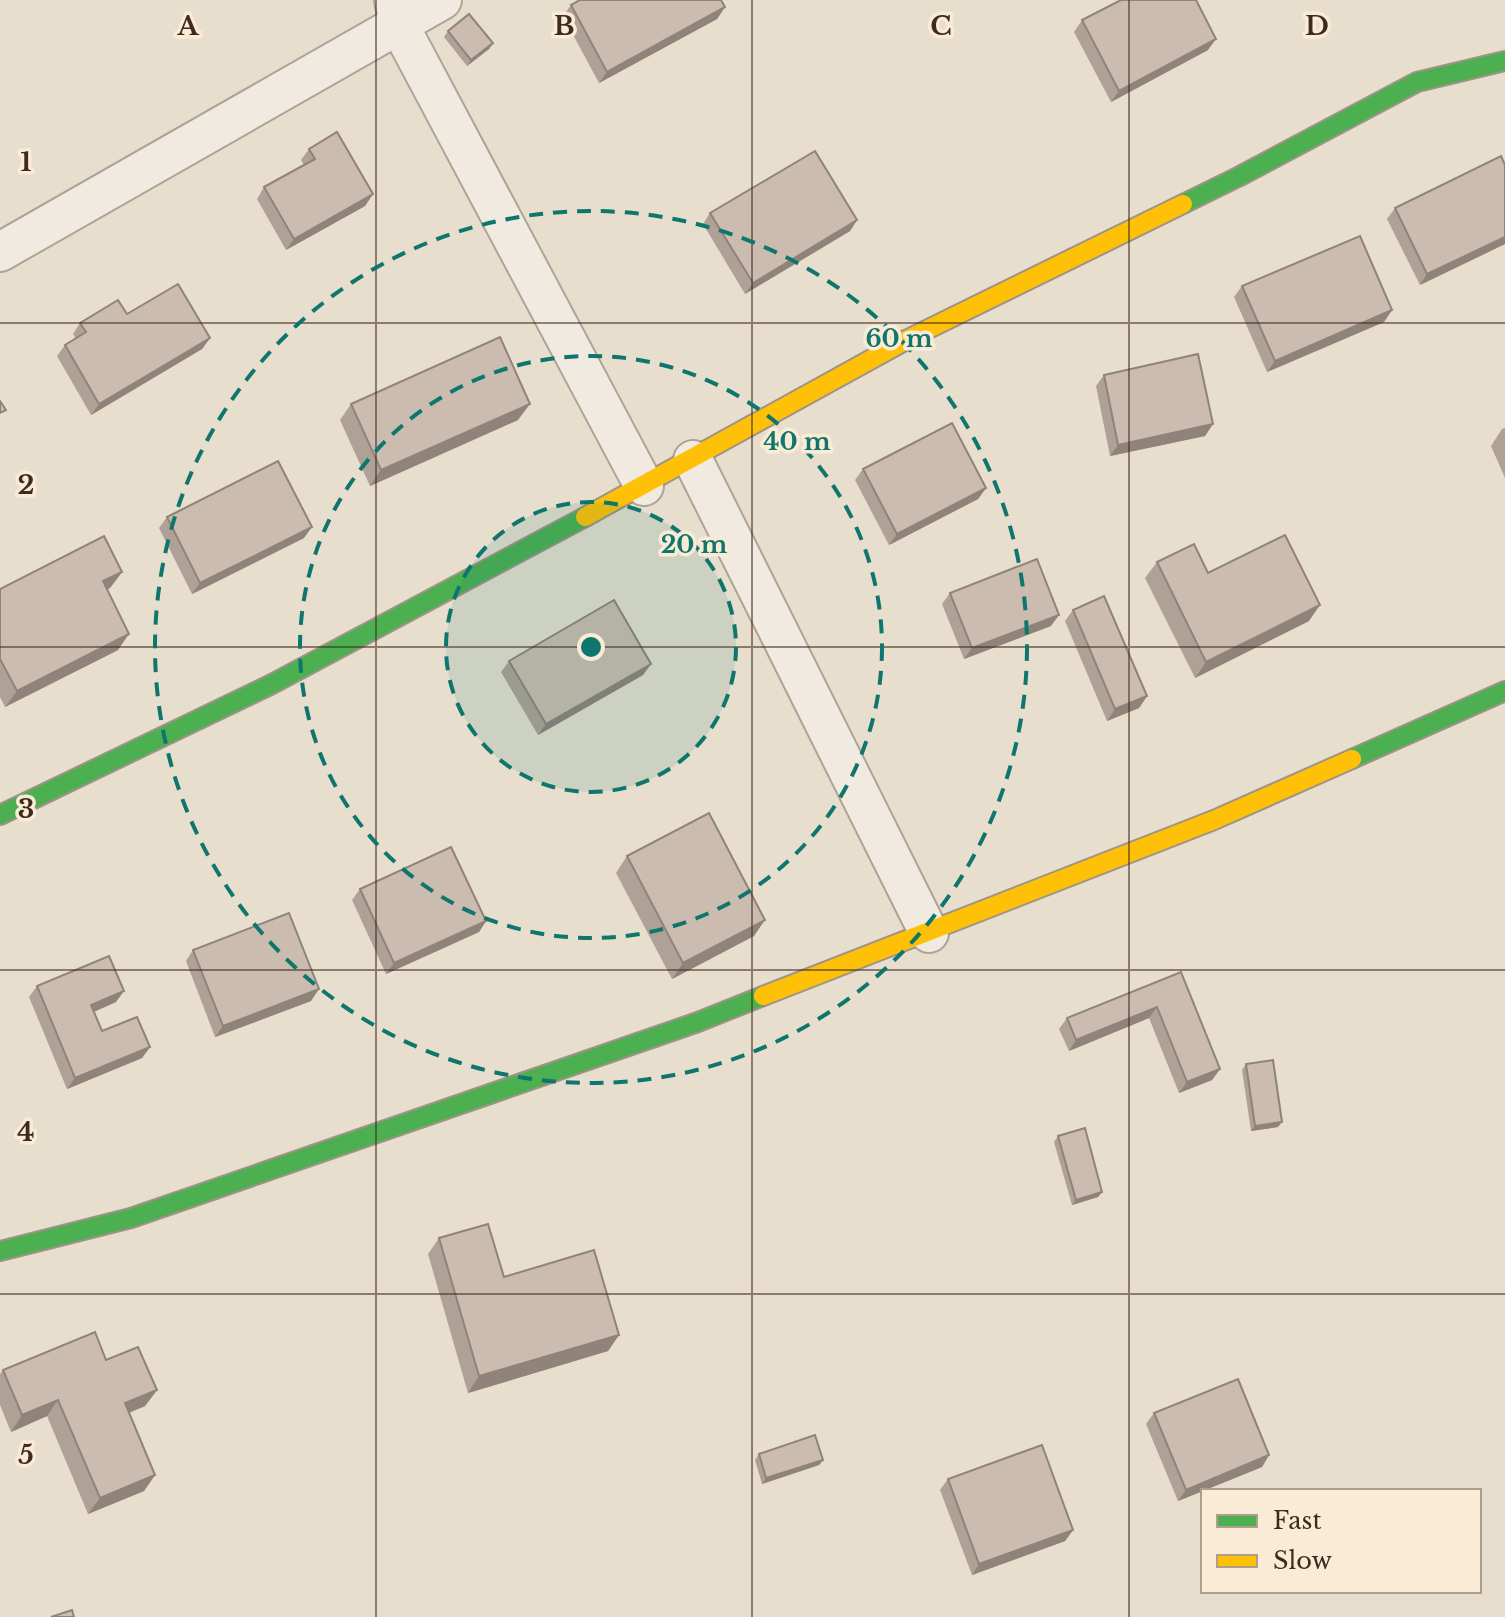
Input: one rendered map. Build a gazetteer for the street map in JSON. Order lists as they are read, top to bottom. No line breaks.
{"legend":["Fast","Slow"],"grid":{"columns":["A","B","C","D"],"rows":["1","2","3","4","5"]},"rings":["60 m","40 m","20 m"]}
